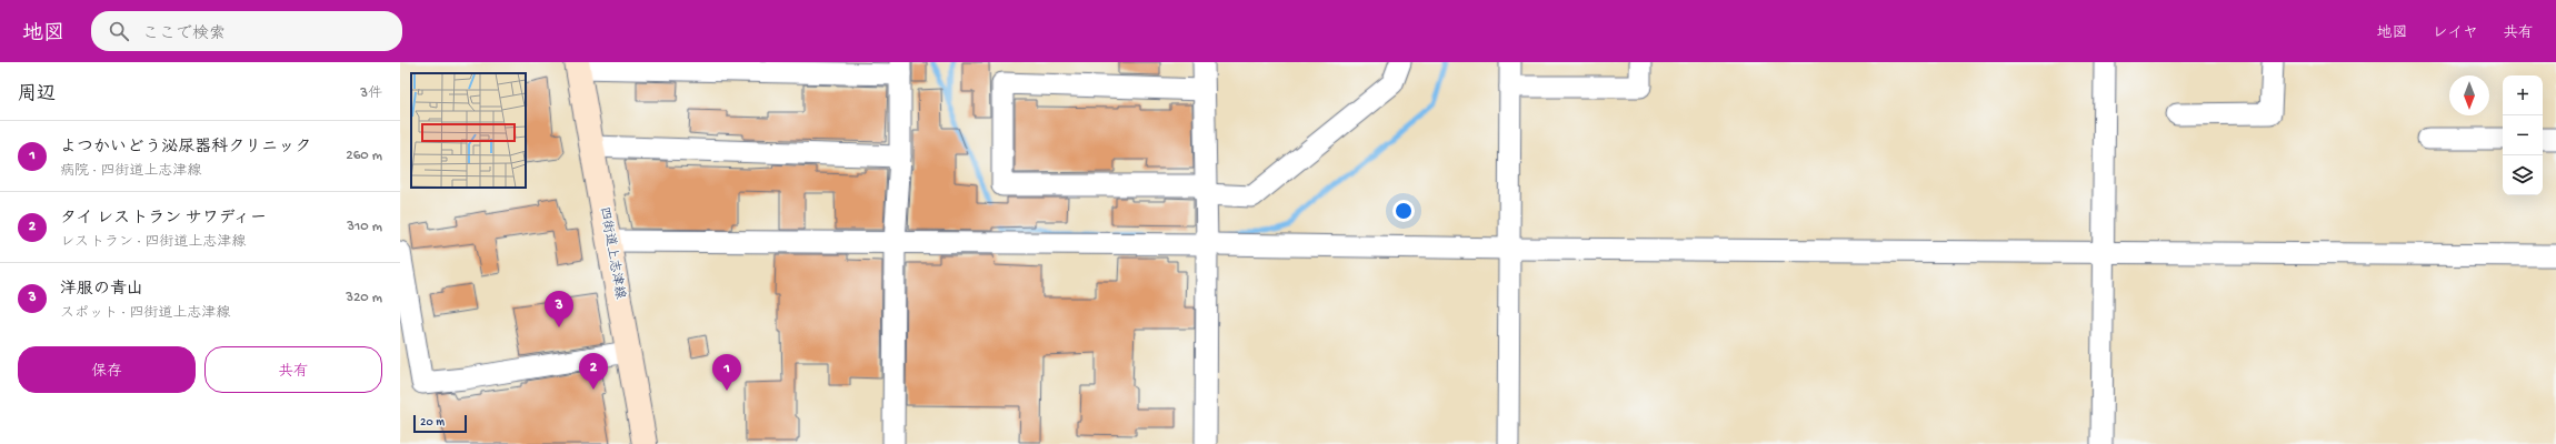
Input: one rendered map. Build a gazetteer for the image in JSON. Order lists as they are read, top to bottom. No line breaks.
{"streets":{"main road":["四街道上志津線"]},"scale_bar":"20 m","north":"bottom","page":{"header":"地図","search":"ここで検索","nav":["地図","レイヤ","共有"],"heading":["周辺","3件"],"map_buttons":["+","−"],"list":[{"mark":"1","name":"よつかいどう泌尿器科クリニック","note":"病院 · 四街道上志津線","value":"260 m"},{"mark":"2","name":"タイ レストラン サワディー","note":"レストラン · 四街道上志津線","value":"310 m"},{"mark":"3","name":"洋服の青山","note":"スポット · 四街道上志津線","value":"320 m"}],"pins":["3","2","1"],"buttons":["保存","共有"],"scale":"20 m"}}
